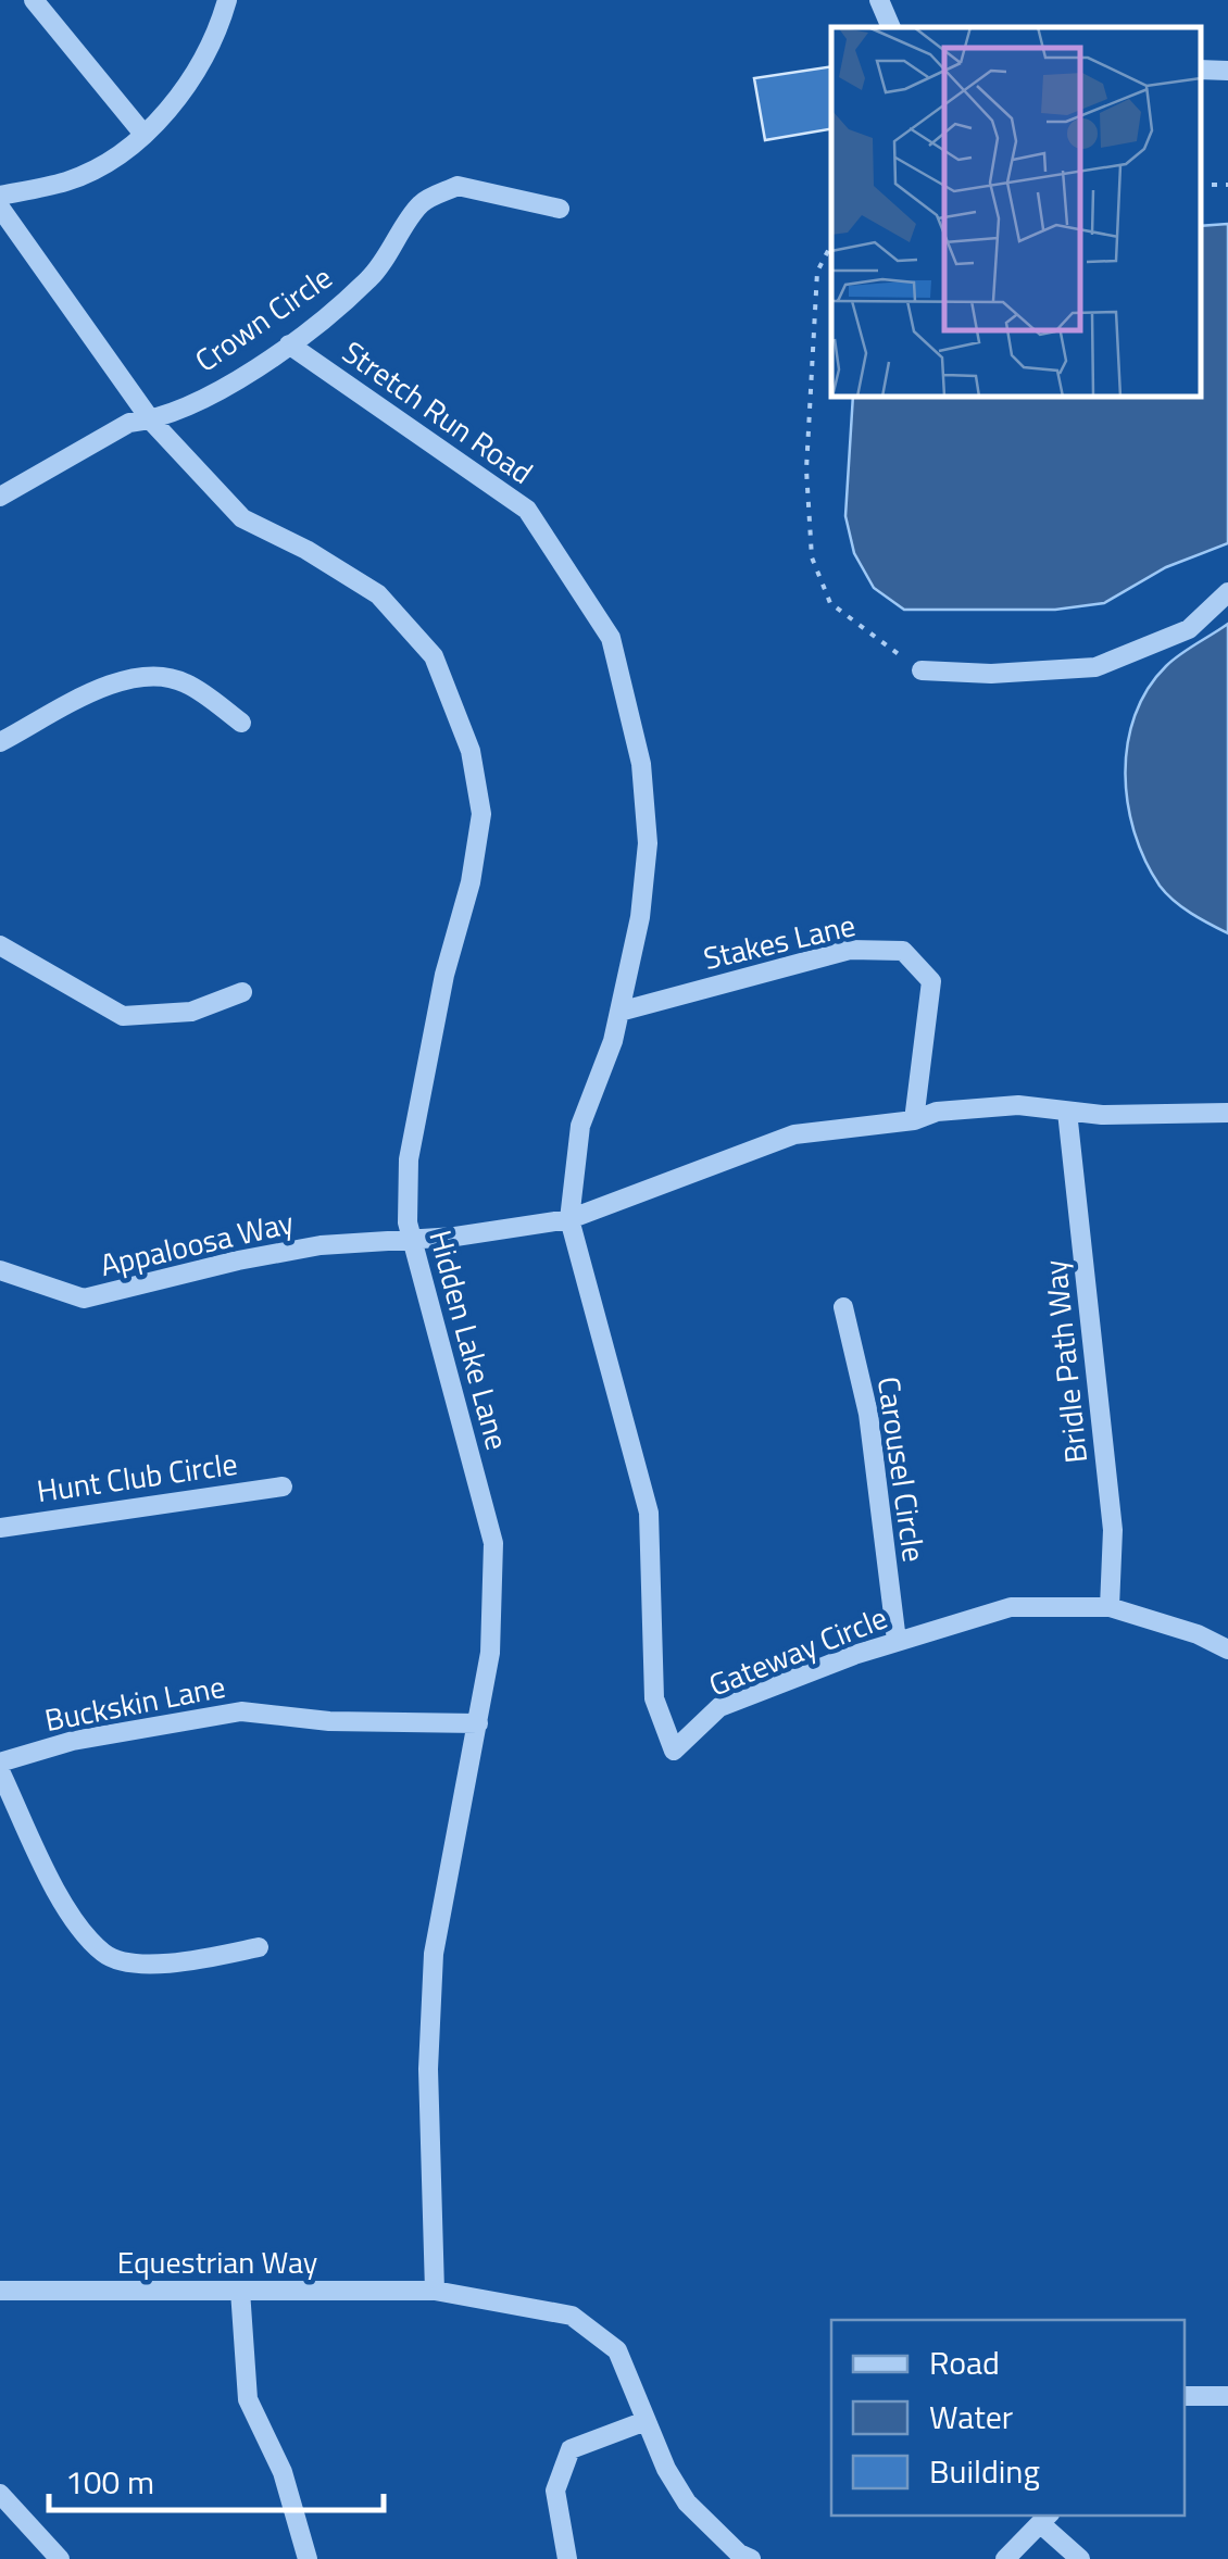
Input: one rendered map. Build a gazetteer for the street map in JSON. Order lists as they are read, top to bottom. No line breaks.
{"streets":{"street":["Crown Circle","Stretch Run Road","Stakes Lane","Appaloosa Way","Hidden Lake Lane","Bridle Path Way","Carousel Circle","Hunt Club Circle","Gateway Circle","Buckskin Lane","Equestrian Way"]},"crossings":[["Crown Circle","Stretch Run Road"],["Crown Circle","Hidden Lake Lane"],["Stretch Run Road","Stakes Lane"],["Stretch Run Road","Appaloosa Way"],["Stretch Run Road","Gateway Circle"],["Stakes Lane","Appaloosa Way"],["Appaloosa Way","Hidden Lake Lane"],["Appaloosa Way","Bridle Path Way"],["Appaloosa Way","Gateway Circle"],["Hidden Lake Lane","Buckskin Lane"],["Hidden Lake Lane","Equestrian Way"],["Bridle Path Way","Gateway Circle"],["Carousel Circle","Gateway Circle"]],"legend":["Road","Water","Building"],"scale_bar":"100 m"}
